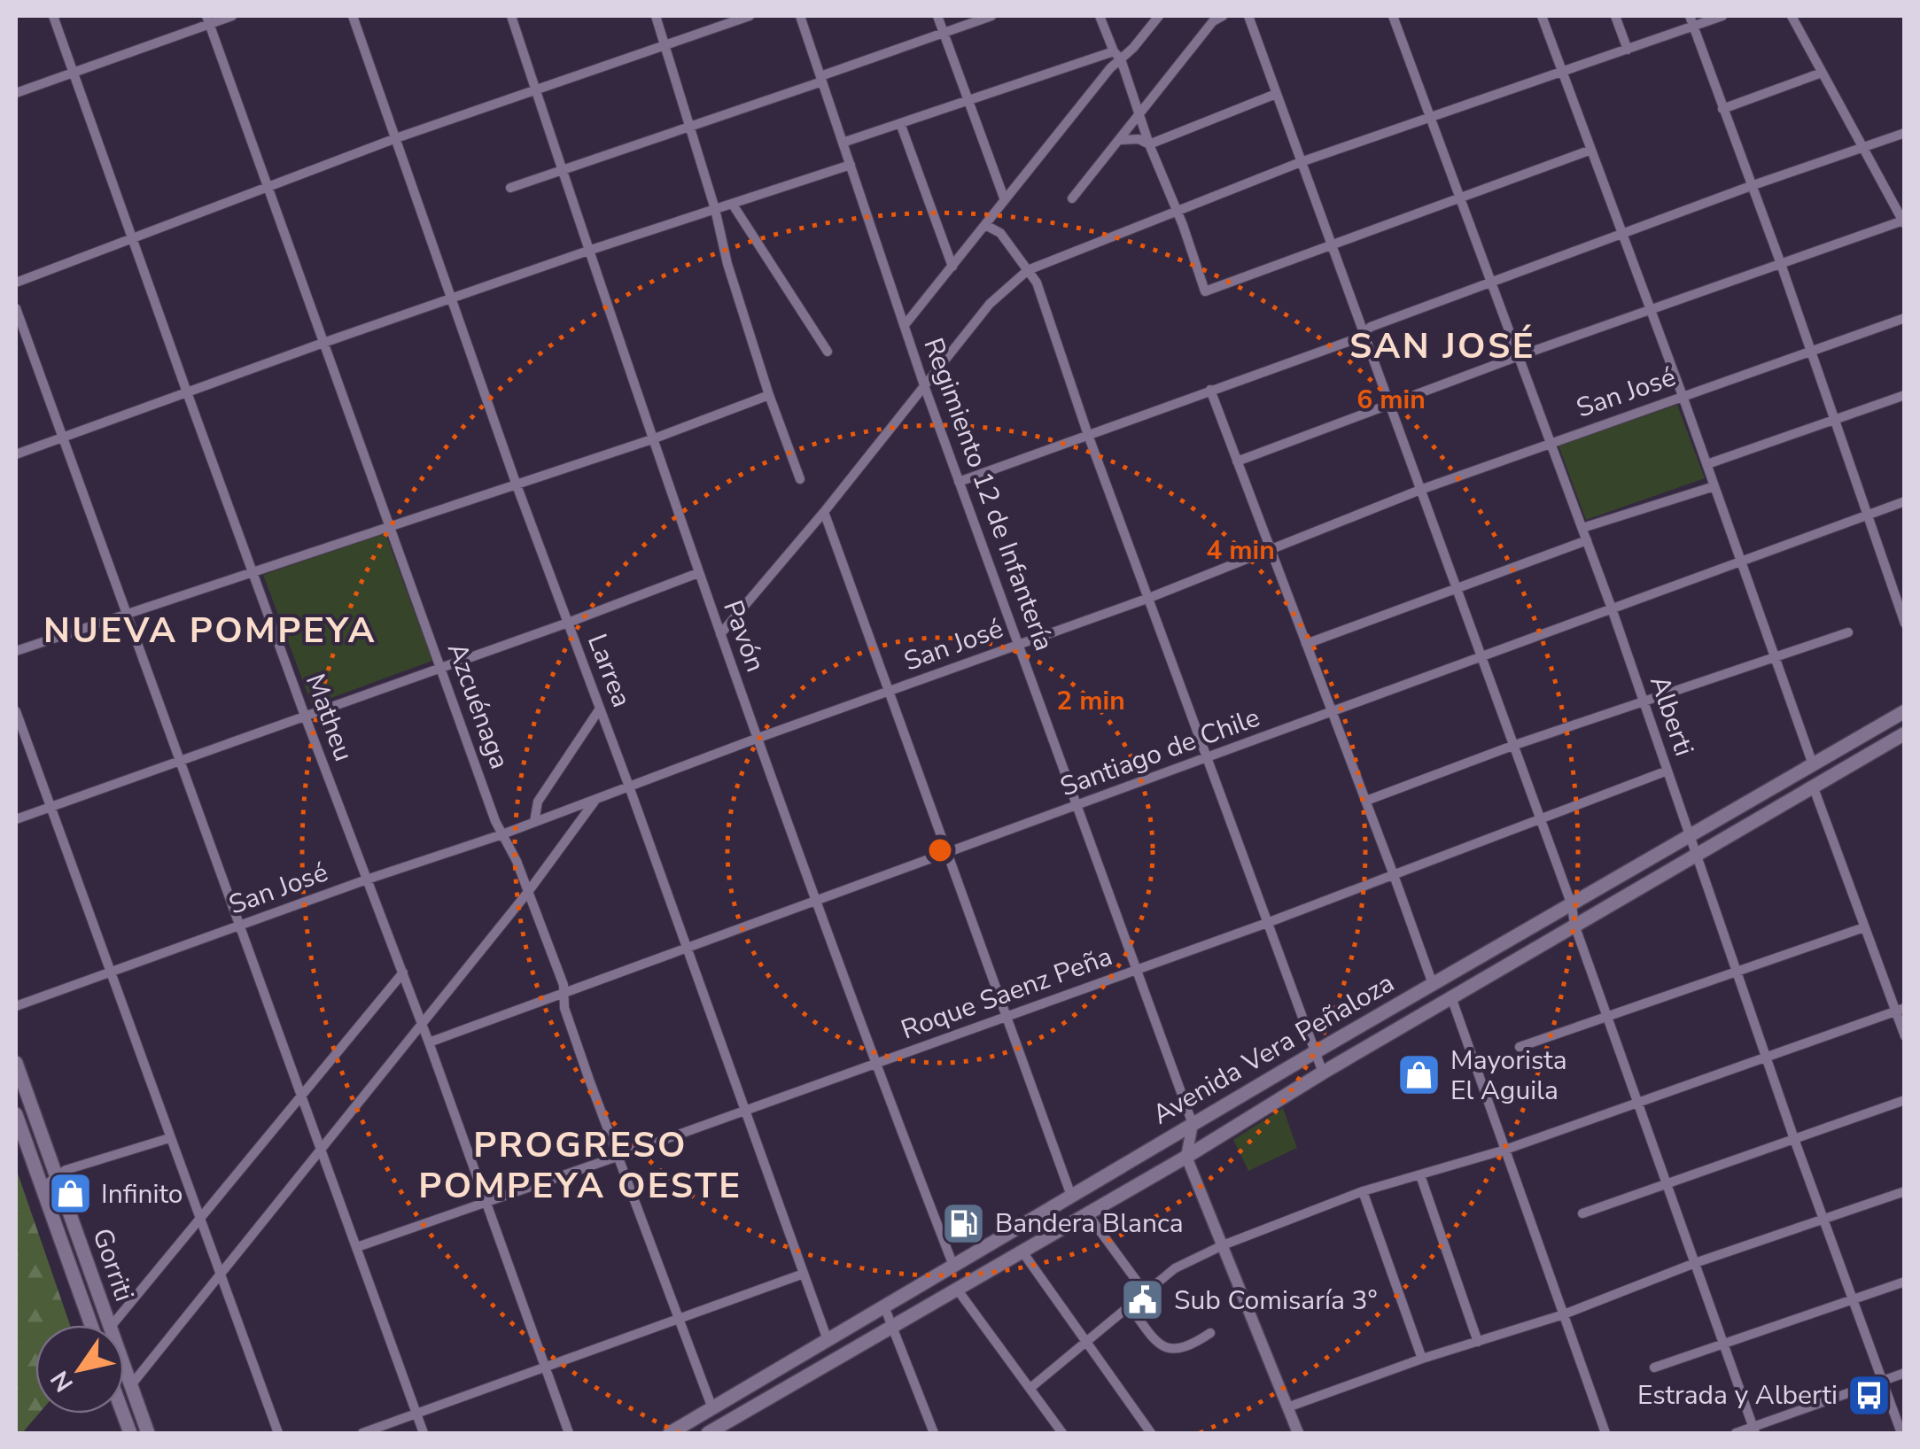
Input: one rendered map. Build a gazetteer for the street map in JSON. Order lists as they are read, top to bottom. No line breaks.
{"streets":{"main road":["Avenida Vera Peñaloza","Gorriti"],"street":["San José","Regimiento 12 de Infantería","Pavón","Larrea","Azcuénaga","Alberti","Matheu","Santiago de Chile","Roque Saenz Peña"]},"crossings":[["San José","Regimiento 12 de Infantería"],["San José","Pavón"],["San José","Larrea"],["San José","Azcuénaga"],["San José","Alberti"],["San José","Matheu"],["Regimiento 12 de Infantería","Santiago de Chile"],["Regimiento 12 de Infantería","Roque Saenz Peña"],["Regimiento 12 de Infantería","Avenida Vera Peñaloza"],["Pavón","Santiago de Chile"],["Pavón","Roque Saenz Peña"],["Pavón","Avenida Vera Peñaloza"],["Larrea","Santiago de Chile"],["Larrea","Roque Saenz Peña"],["Larrea","Avenida Vera Peñaloza"],["Azcuénaga","Santiago de Chile"],["Azcuénaga","Roque Saenz Peña"],["Azcuénaga","Avenida Vera Peñaloza"],["Alberti","Santiago de Chile"],["Alberti","Roque Saenz Peña"],["Alberti","Avenida Vera Peñaloza"],["Matheu","Santiago de Chile"],["Matheu","Roque Saenz Peña"]],"districts":["SAN JOSÉ","NUEVA POMPEYA","PROGRESO POMPEYA OESTE"],"places":{"shop":["Mayorista El Aguila","Infinito"],"fuel station":["Bandera Blanca"],"public building":["Sub Comisaría 3°"],"bus stop":["Estrada y Alberti"]},"north":"bottom left","rings":["6 min","4 min","2 min"]}
